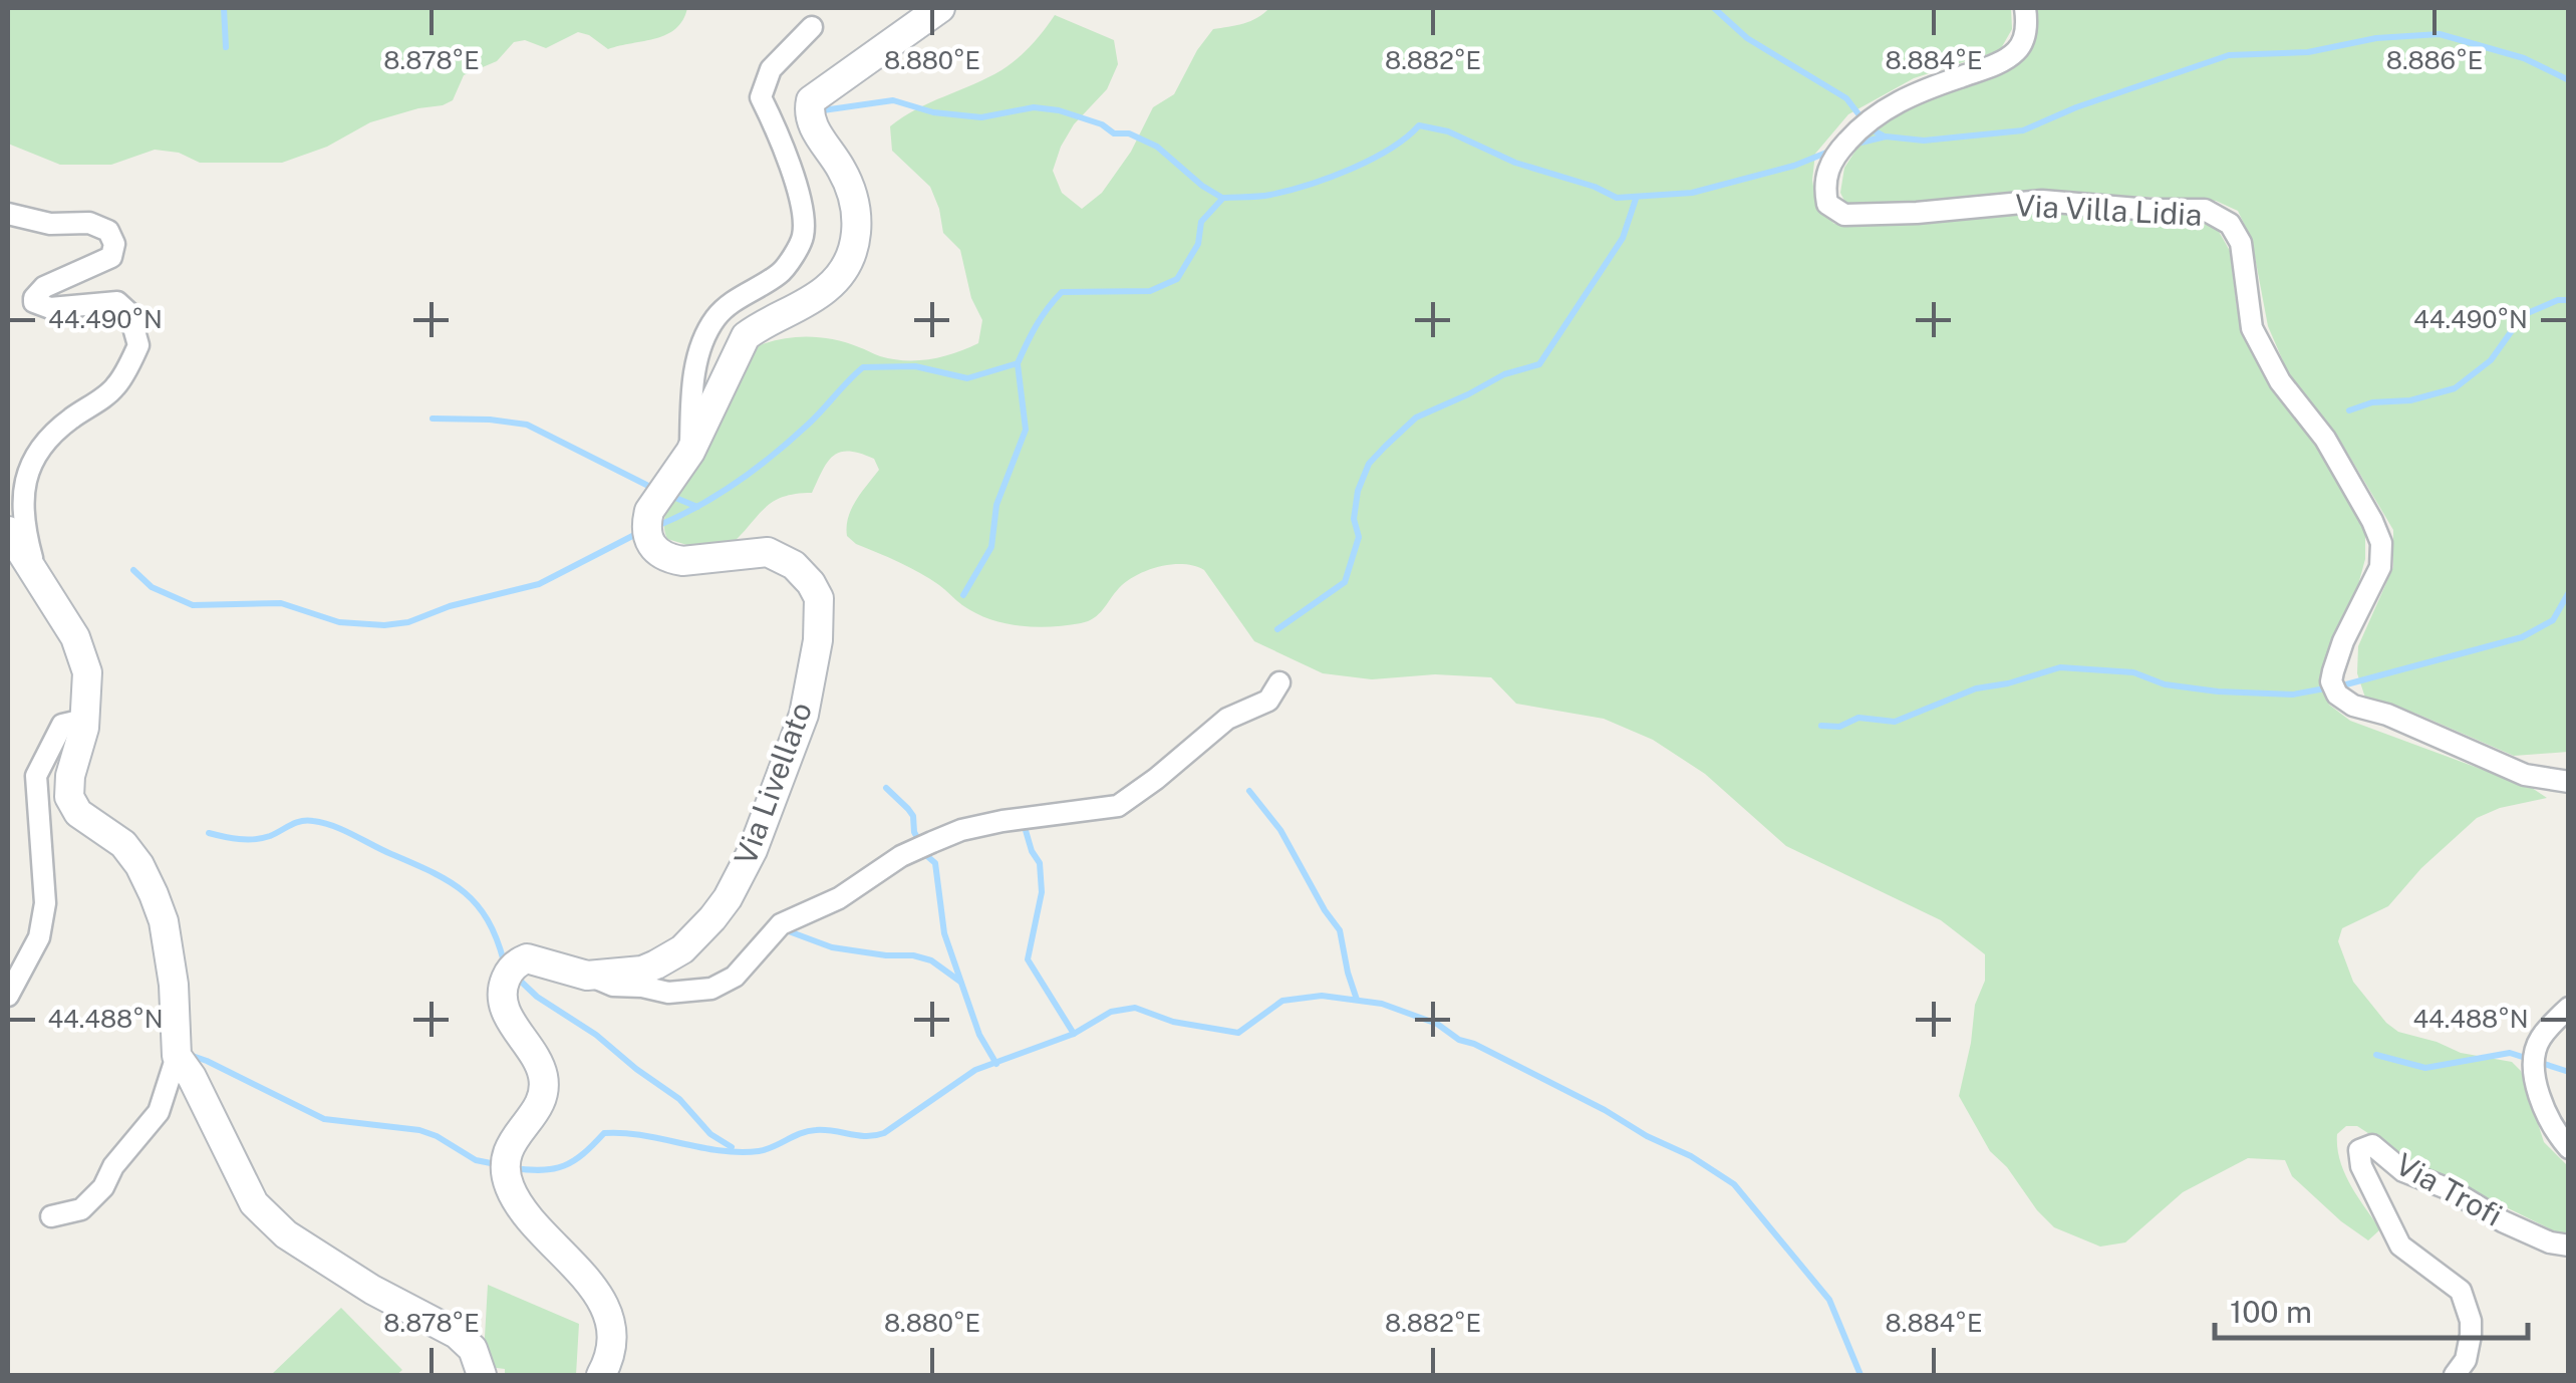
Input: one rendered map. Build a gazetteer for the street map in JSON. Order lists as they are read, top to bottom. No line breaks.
{"streets":{"main road":["Via Livellato"],"street":["Via Villa Lidia","Via Trofi"]},"scale_bar":"100 m","coordinates":["8.878°E","8.880°E","8.882°E","8.884°E","8.886°E","44.490°N","44.488°N"]}
